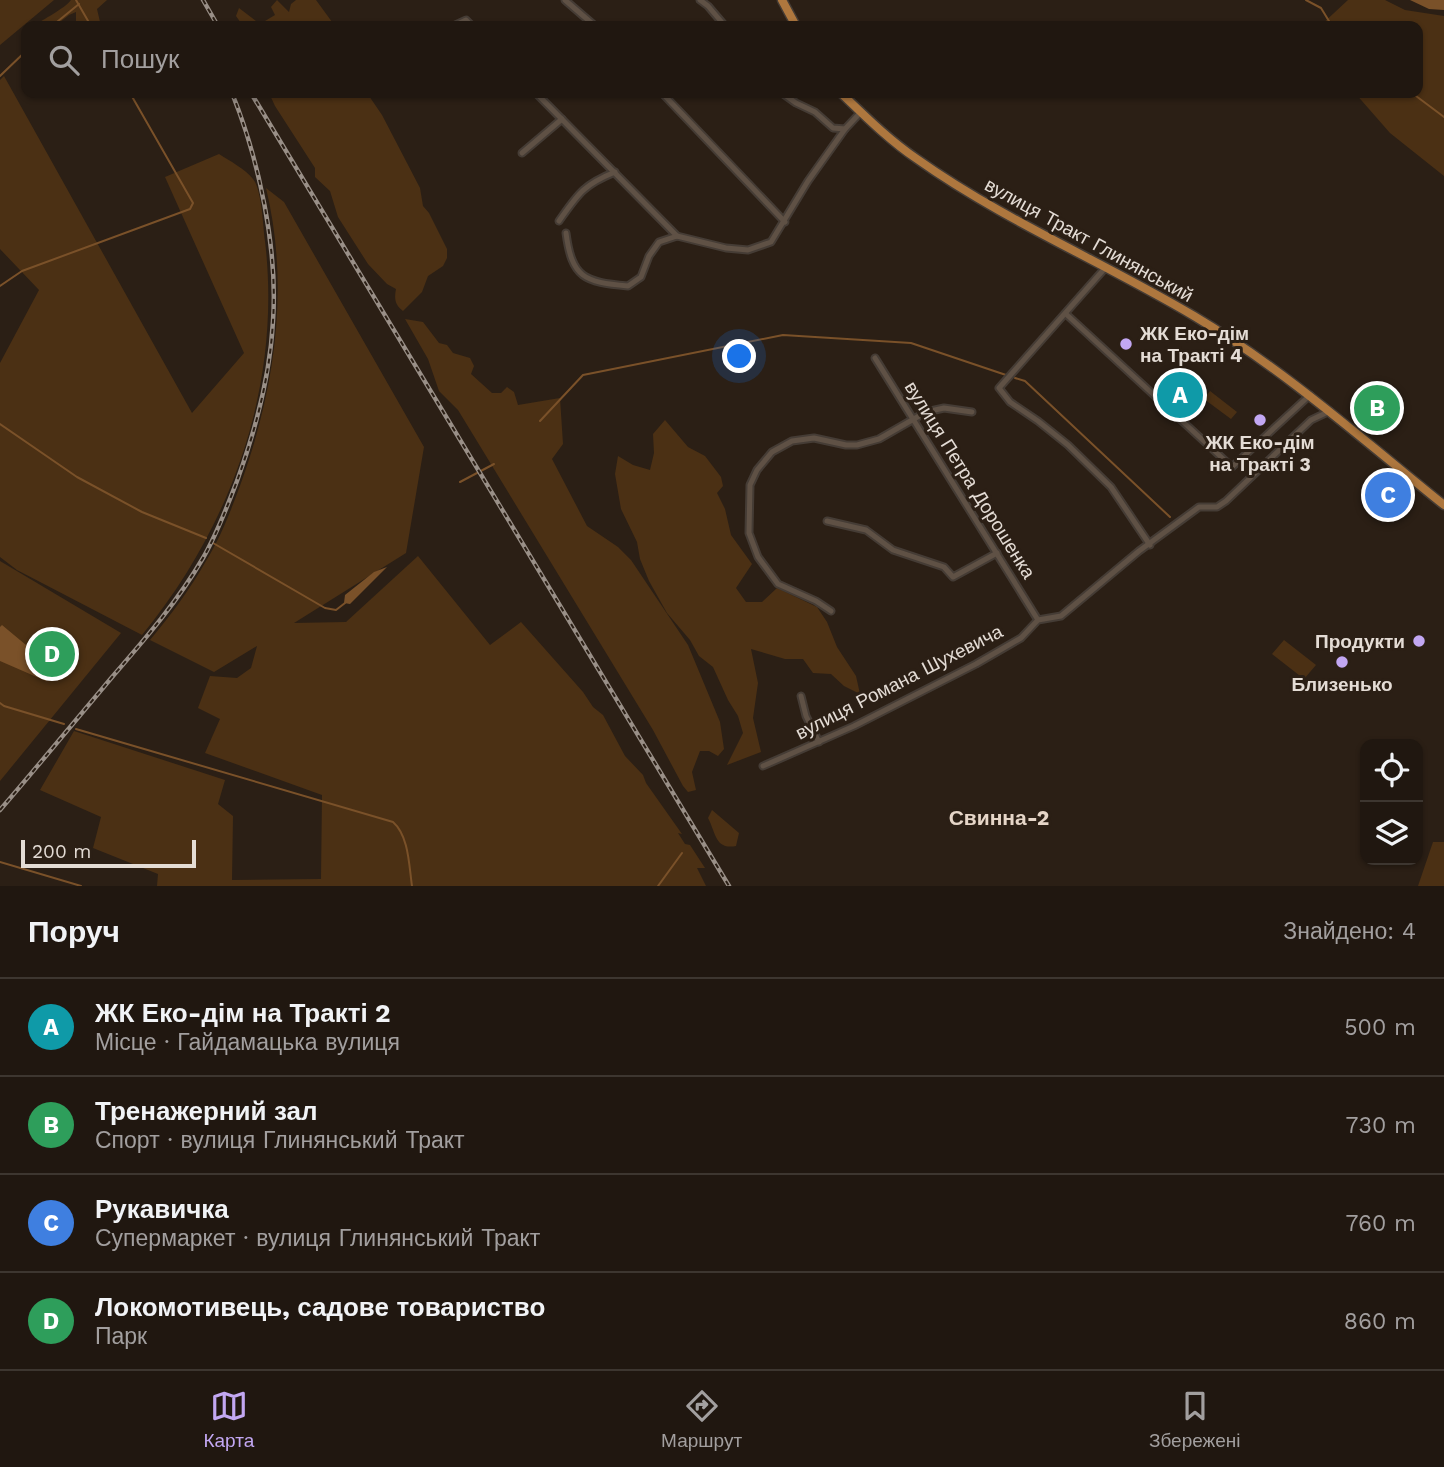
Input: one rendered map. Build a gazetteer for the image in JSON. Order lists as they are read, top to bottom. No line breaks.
{"streets":{"main road":["вулиця Тракт Глинянський"],"street":["вулиця Петра Дорошенка","вулиця Романа Шухевича"]},"crossings":[["вулиця Тракт Глинянський","вулиця Романа Шухевича"],["вулиця Петра Дорошенка","вулиця Романа Шухевича"]],"districts":["Свинна-2"],"places":["ЖК Еко-дім на Тракті 4","ЖК Еко-дім на Тракті 3","Продукти","Близенько"],"scale_bar":"200 m","page":{"search":"Пошук","pins":["A","B","C","D"],"scale":"200 m","heading":["Поруч","Знайдено: 4"],"list":[{"mark":"A","name":"ЖК Еко-дім на Тракті 2","note":"Місце · Гайдамацька вулиця","value":"500 m"},{"mark":"B","name":"Тренажерний зал","note":"Спорт · вулиця Глинянський Тракт","value":"730 m"},{"mark":"C","name":"Рукавичка","note":"Супермаркет · вулиця Глинянський Тракт","value":"760 m"},{"mark":"D","name":"Локомотивець, садове товариство","note":"Парк","value":"860 m"}],"nav":["Карта","Маршрут","Збережені"]}}
